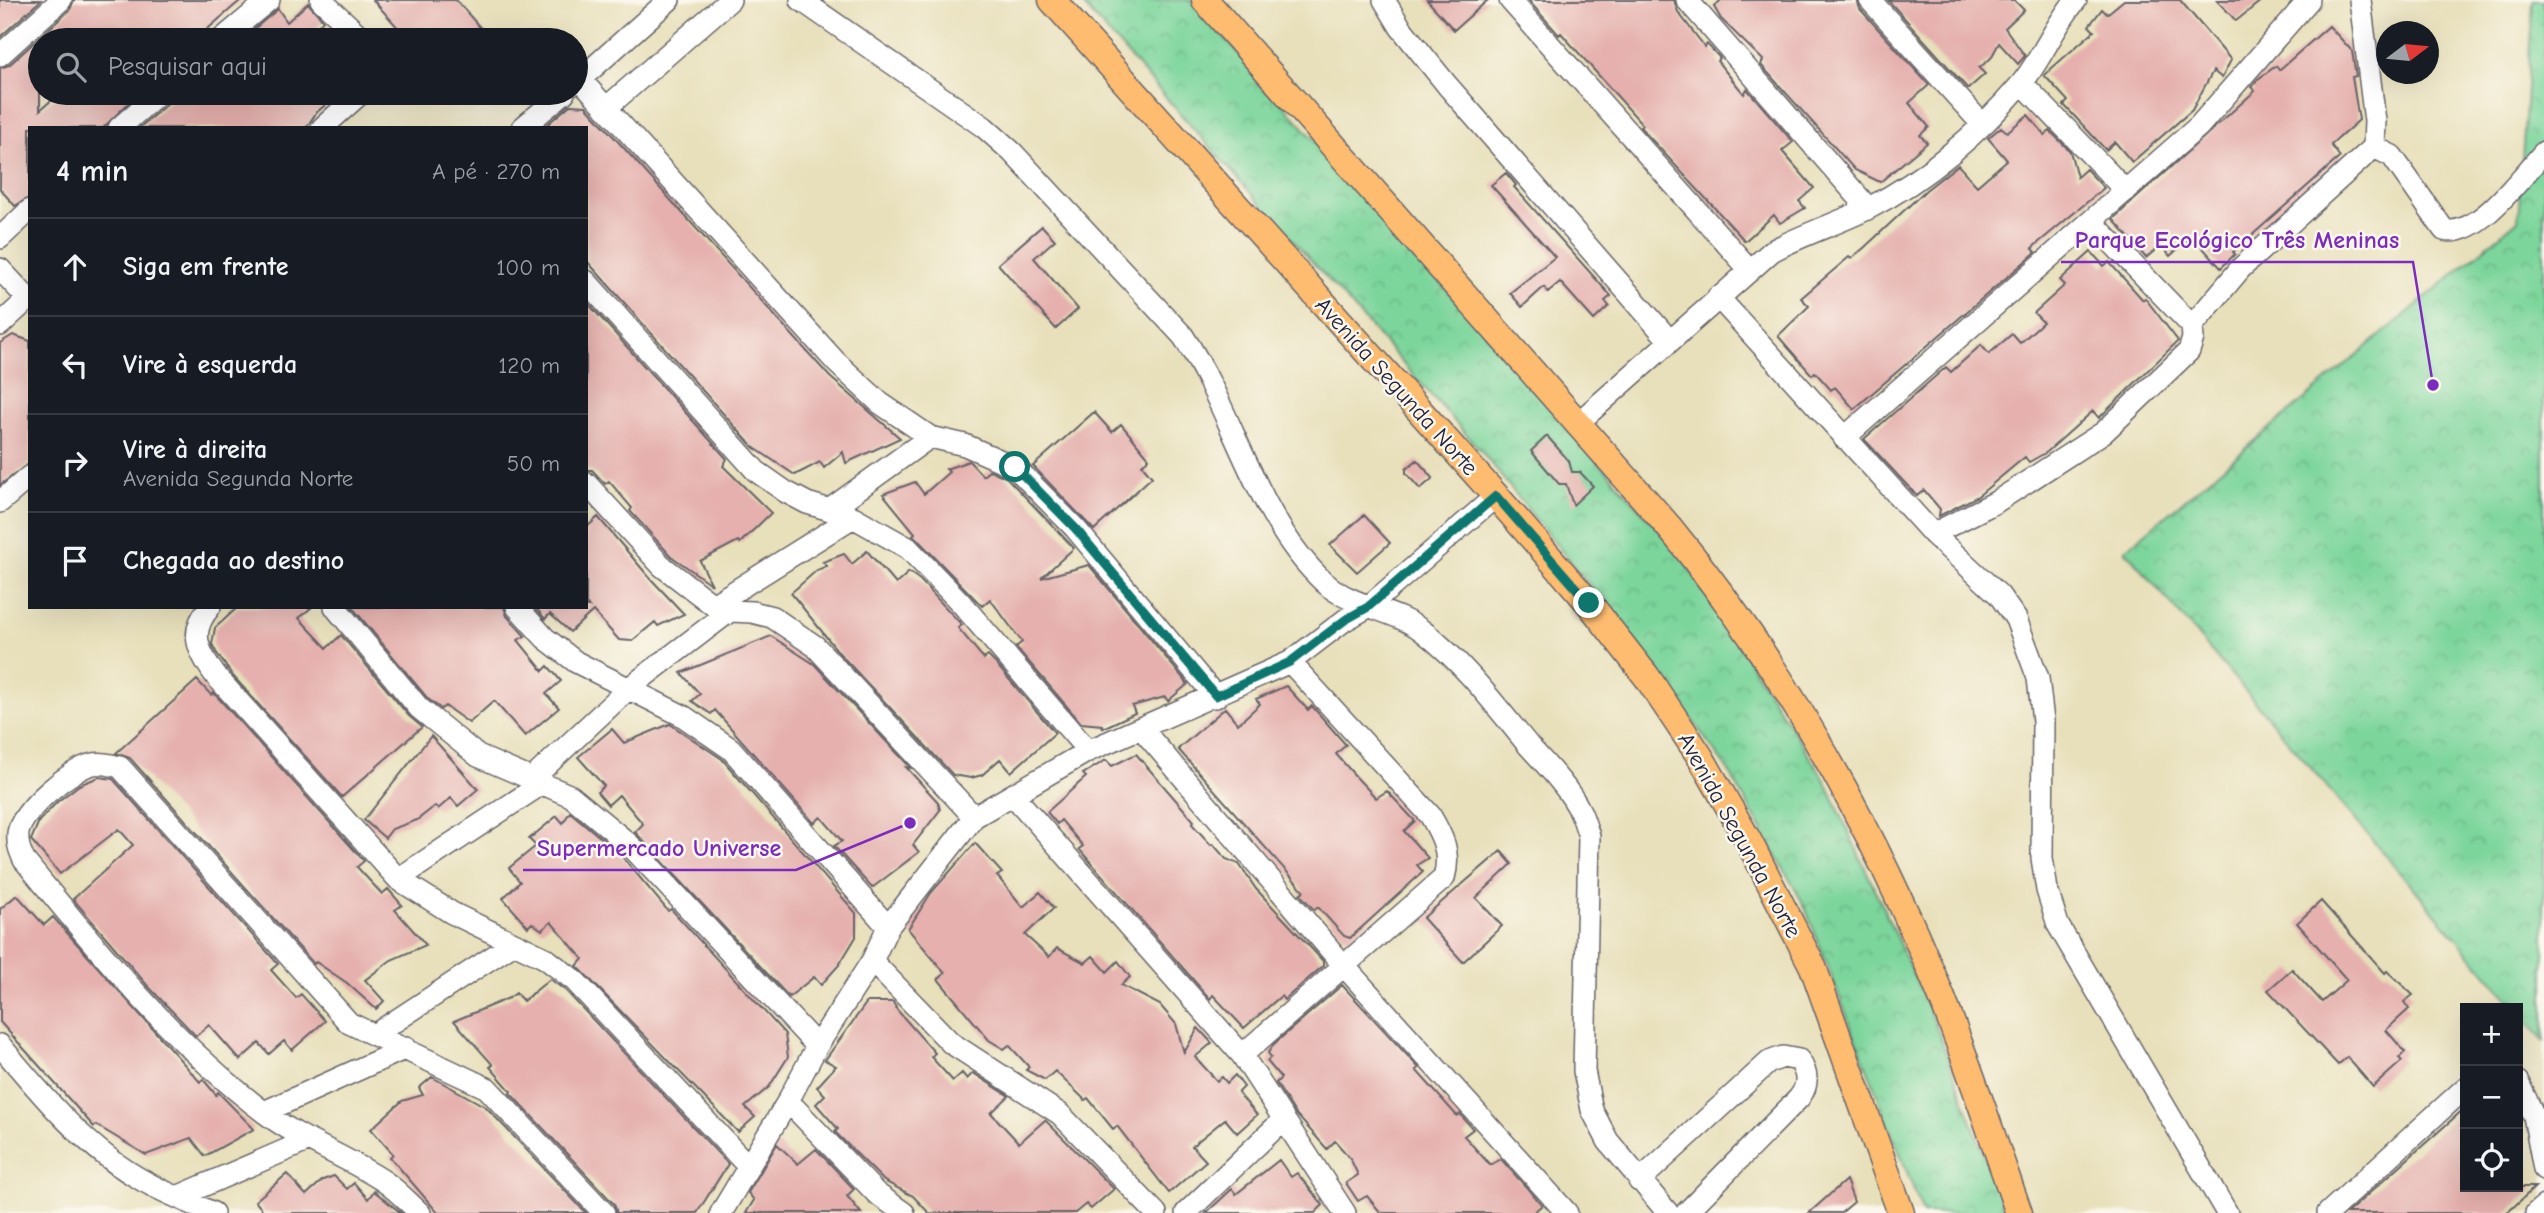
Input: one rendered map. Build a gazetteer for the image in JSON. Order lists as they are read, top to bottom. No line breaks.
{"streets":{"main road":["Avenida Segunda Norte"]},"places":["Parque Ecológico Três Meninas","Supermercado Universe"],"north":"right","page":{"search":"Pesquisar aqui","heading":["4 min","A pé · 270 m"],"list":[["Siga em frente","100 m"],["Vire à esquerda","120 m"],["Vire à direita","Avenida Segunda Norte","50 m"],"Chegada ao destino"],"map_buttons":["+","−"]}}
